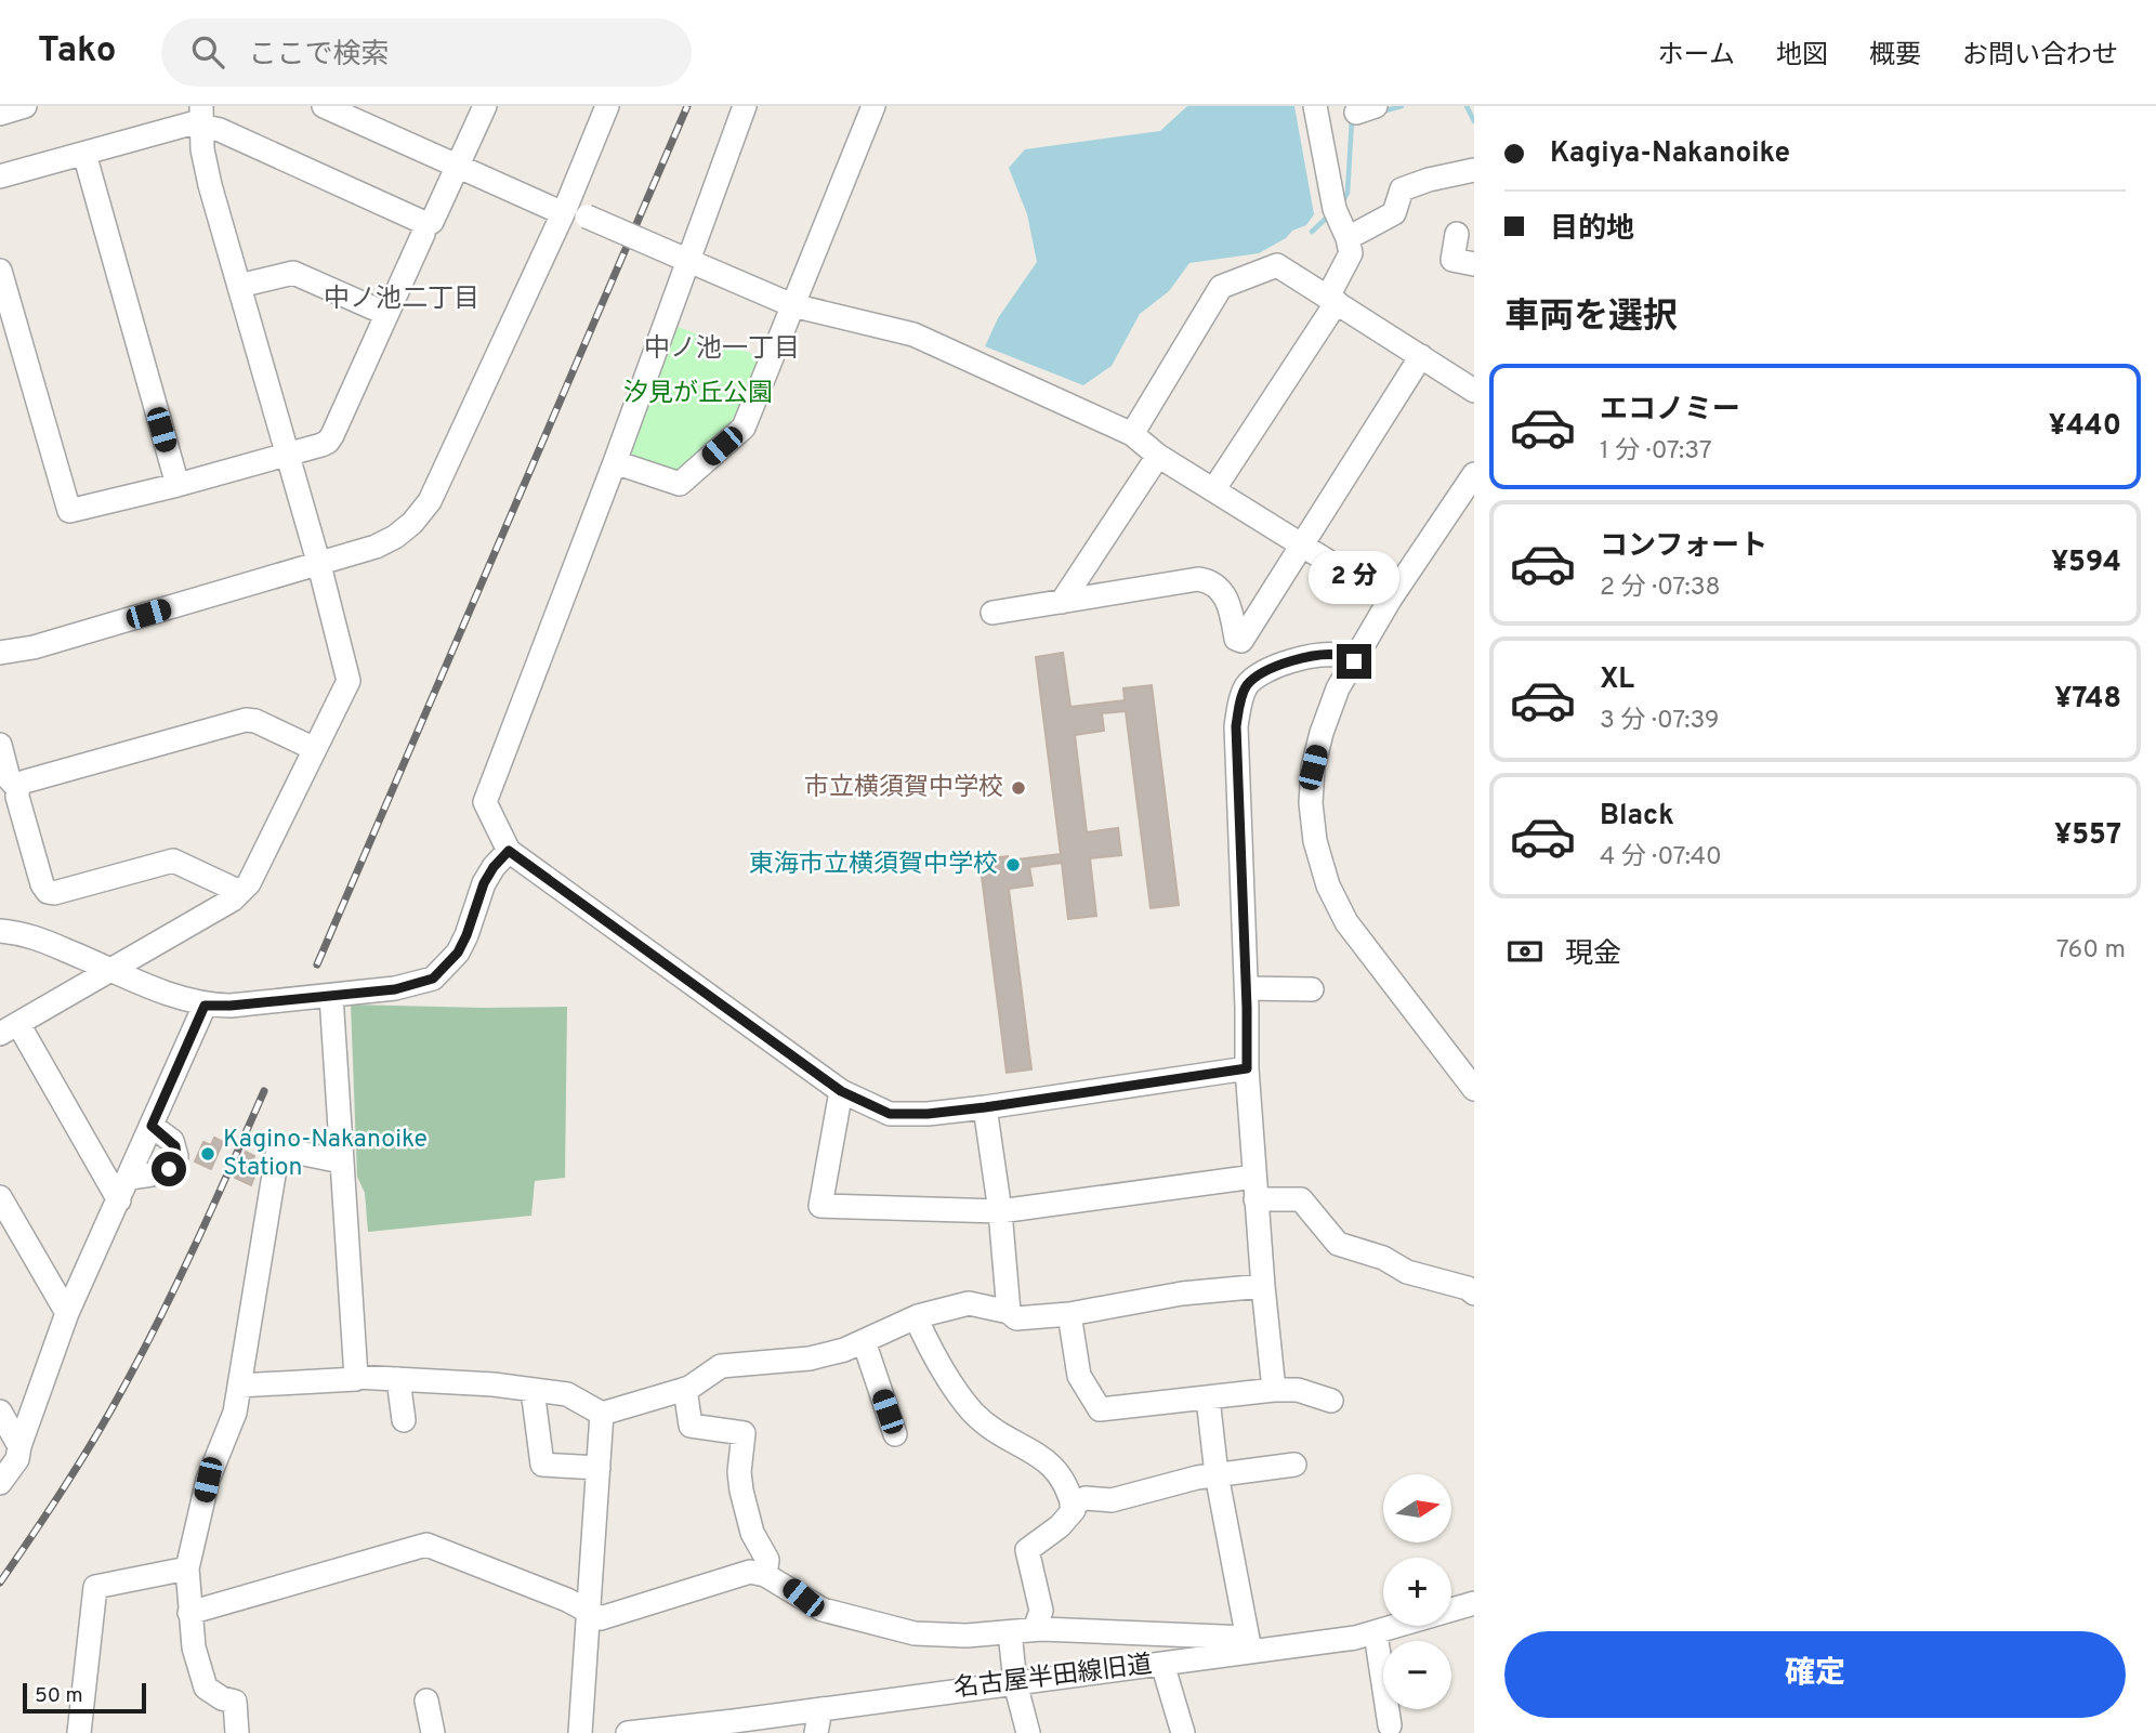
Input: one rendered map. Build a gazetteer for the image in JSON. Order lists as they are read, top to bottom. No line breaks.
{"streets":{"street":["名古屋半田線旧道"]},"districts":["中ノ池二丁目","中ノ池一丁目"],"parks":["汐見が丘公園"],"places":["市立横須賀中学校","東海市立横須賀中学校","Kagino-Nakanoike Station"],"scale_bar":"50 m","north":"right","page":{"header":"Tako","search":"ここで検索","nav":["ホーム","地図","概要","お問い合わせ"],"banner":["Kagiya-Nakanoike","目的地"],"heading":"車両を選択","list":[{"name":"エコノミー","note":"1 分 · 07:37","value":"¥440"},{"name":"コンフォート","note":"2 分 · 07:38","value":"¥594"},{"name":"XL","note":"3 分 · 07:39","value":"¥748"},{"name":"Black","note":"4 分 · 07:40","value":"¥557"}],"bubble":"2 分","pay":["現金","760 m"],"map_buttons":["+","−"],"buttons":"確定","scale":"50 m"}}
